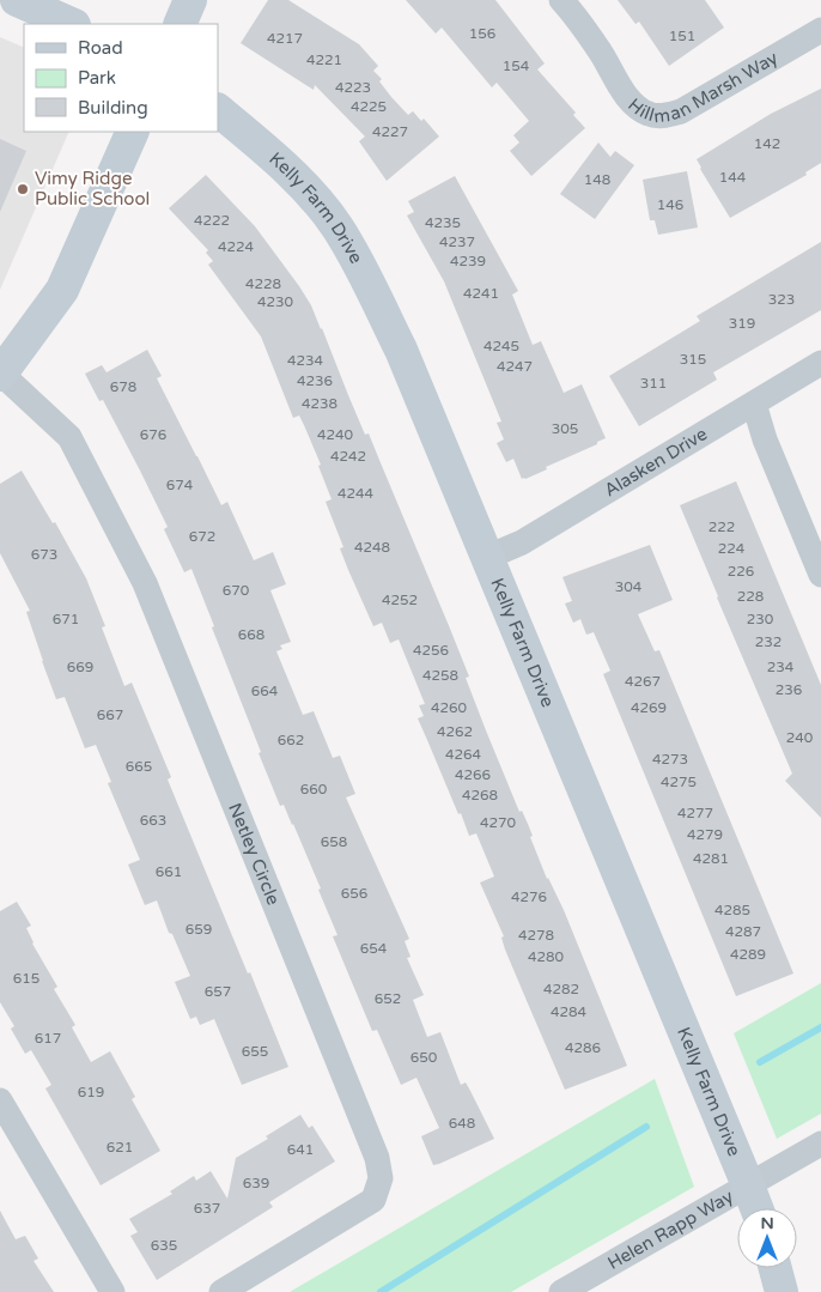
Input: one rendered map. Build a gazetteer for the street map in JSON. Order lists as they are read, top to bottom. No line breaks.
{"streets":{"street":["Hillman Marsh Way","Kelly Farm Drive","Alasken Drive","Netley Circle","Helen Rapp Way"]},"crossings":[["Kelly Farm Drive","Alasken Drive"],["Kelly Farm Drive","Helen Rapp Way"]],"places":["Vimy Ridge Public School"],"house_numbers":["156","151","4217","4221","154","4223","4225","4227","142","144","148","146","4222","4235","4237","4224","4239","4228","4241","323","4230","319","4245","315","4234","4247","4236","311","678","4238","305","676","4240","4242","674","4244","222","672","4248","224","673","226","304","670","228","4252","671","230","668","232","4256","669","234","4258","4267","236","664","4260","4269","667","4262","240","662","4264","4273","665","4266","4275","660","4268","4277","663","4270","4279","658","4281","661","656","4276","4285","659","4287","4278","654","4289","4280","615","4282","657","652","4284","617","4286","655","650","619","648","621","641","639","637","635"],"legend":["Road","Park","Building"],"north":"top"}
